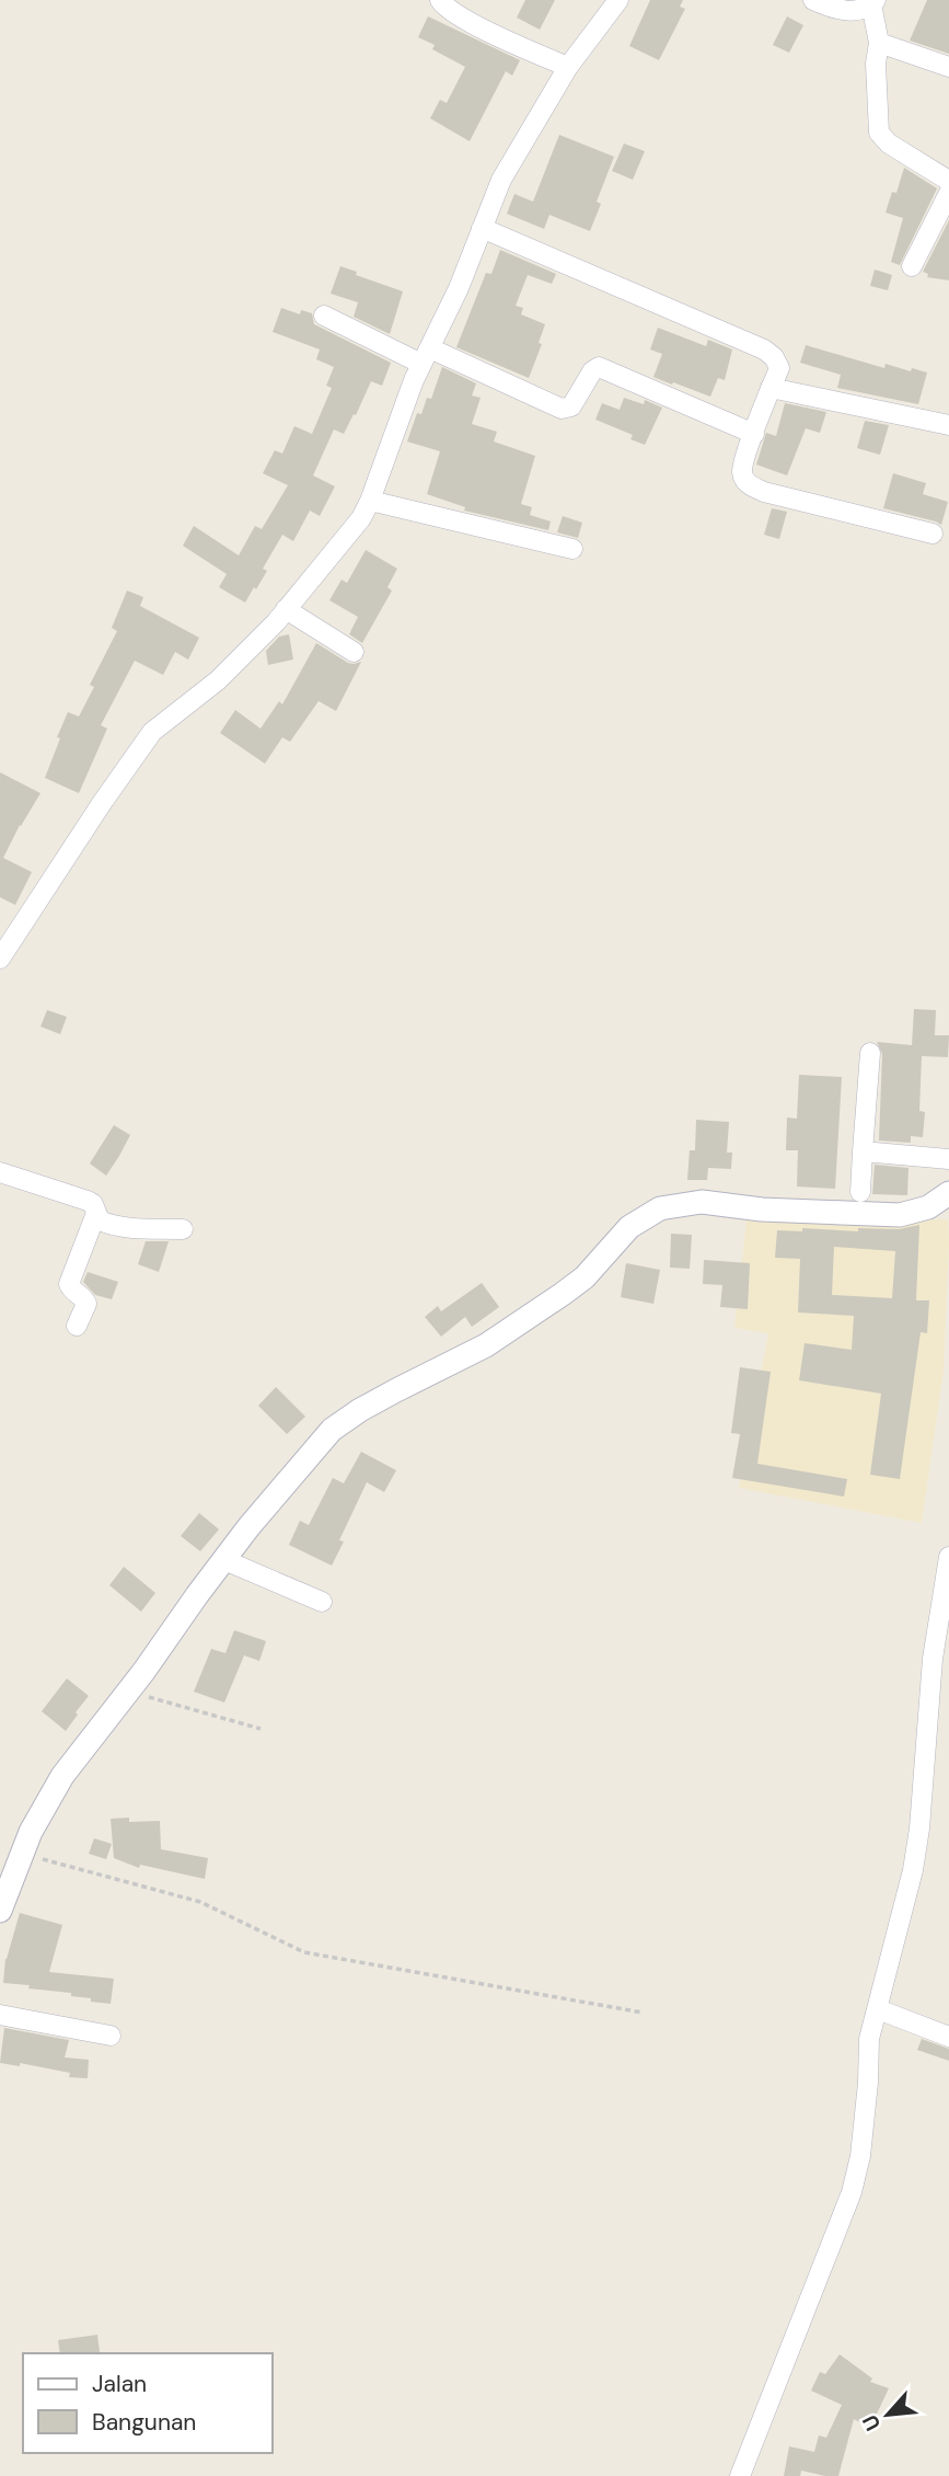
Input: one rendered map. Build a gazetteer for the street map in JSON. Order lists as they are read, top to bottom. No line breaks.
{"legend":["Jalan","Bangunan"],"north":"bottom left"}
